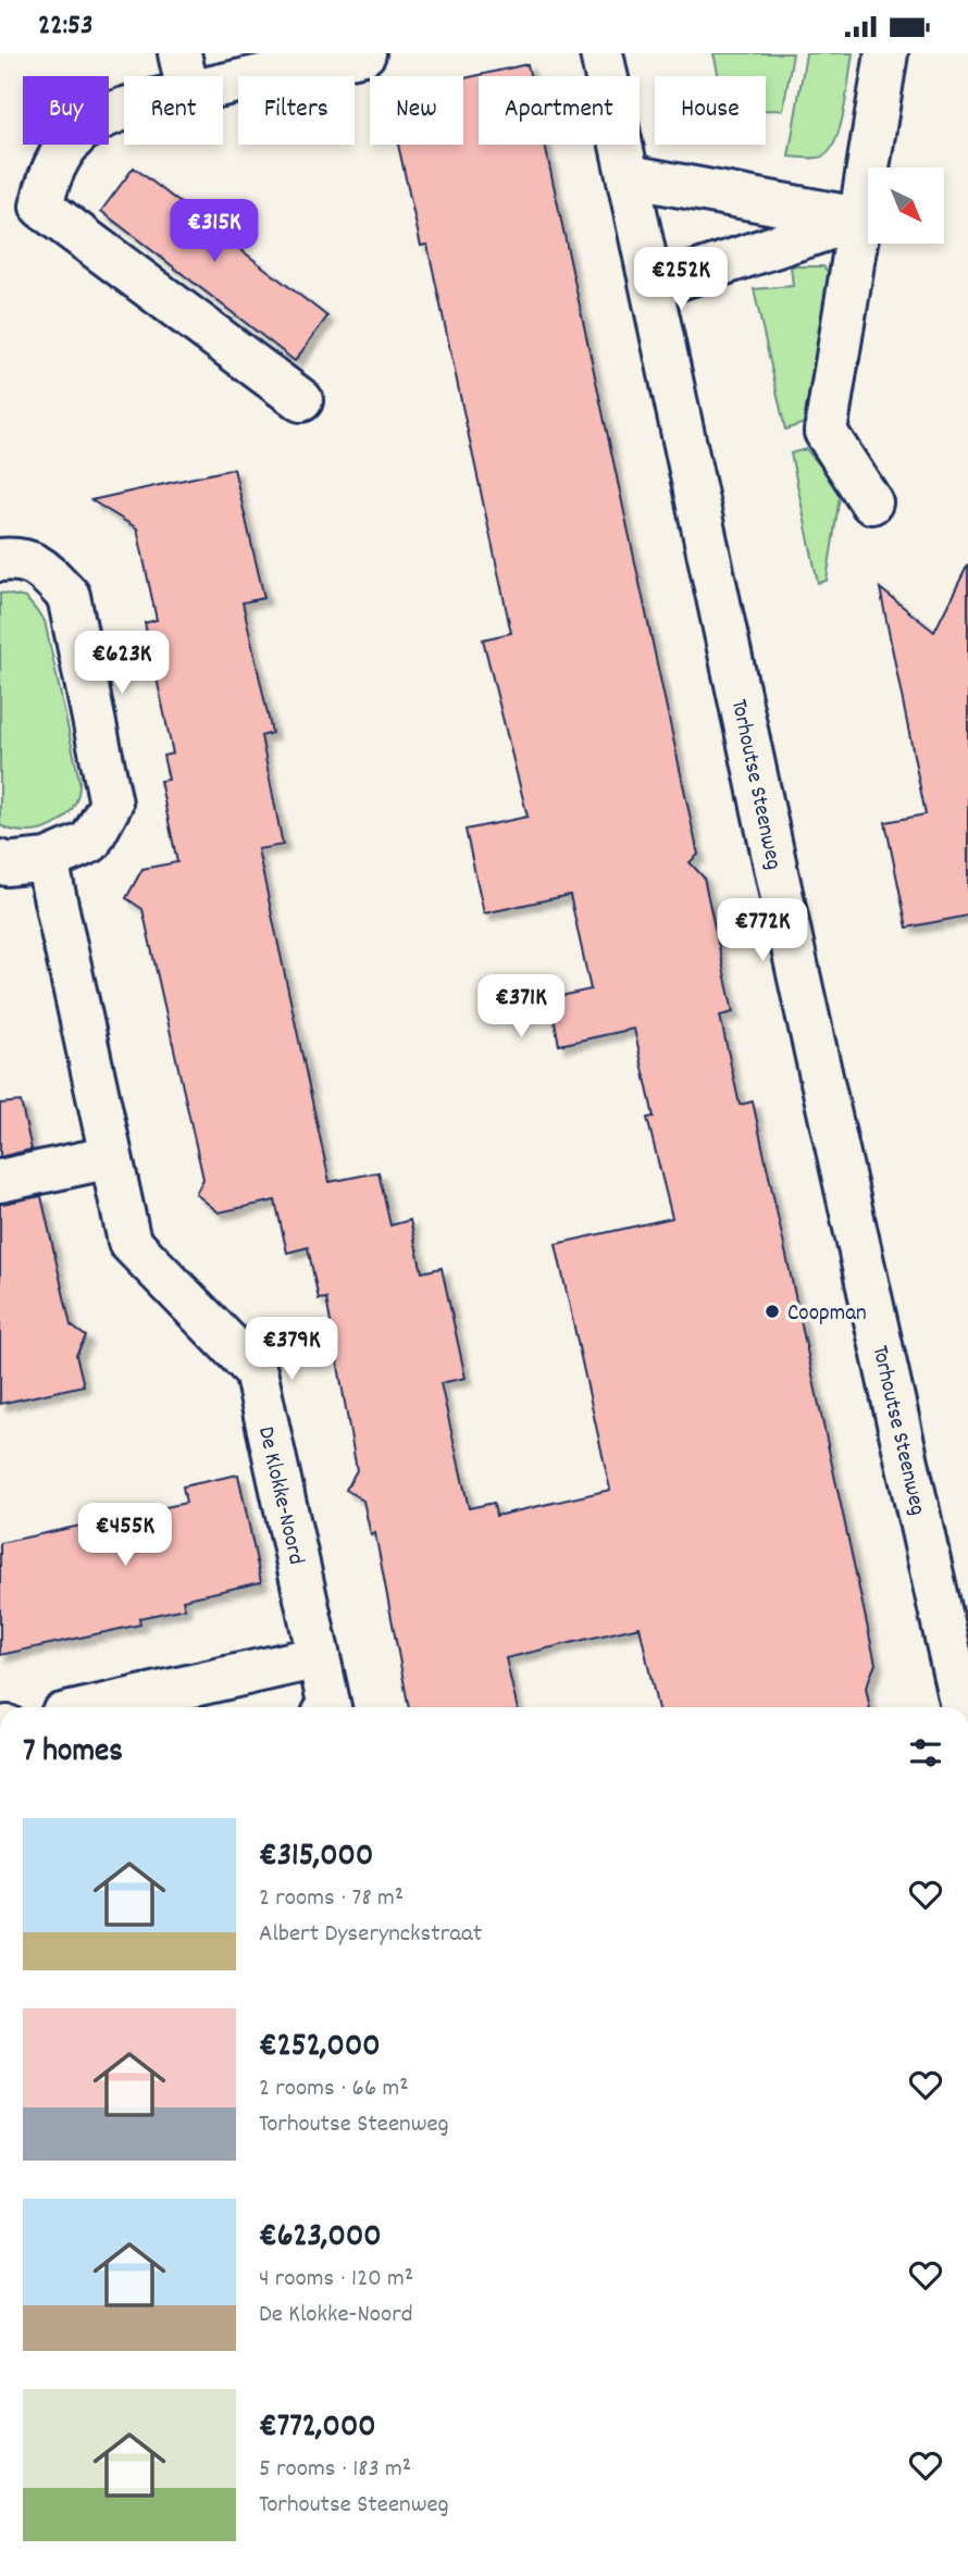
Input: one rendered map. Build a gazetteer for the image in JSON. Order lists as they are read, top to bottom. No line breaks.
{"streets":{"street":["Torhoutse Steenweg","De Klokke-Noord"]},"places":["Coopman"],"north":"bottom right","page":{"status":"22:53","chip":["Buy","Rent","Filters","New","Apartment","House"],"price":["€315K","€252K","€623K","€772K","€371K","€379K","€455K"],"heading":"7 homes","list":[{"name":"€315,000","note":"2 rooms · 78 m² · Albert Dyserynckstraat"},{"name":"€252,000","note":"2 rooms · 66 m² · Torhoutse Steenweg"},{"name":"€623,000","note":"4 rooms · 120 m² · De Klokke-Noord"},{"name":"€772,000","note":"5 rooms · 183 m² · Torhoutse Steenweg"}]}}
